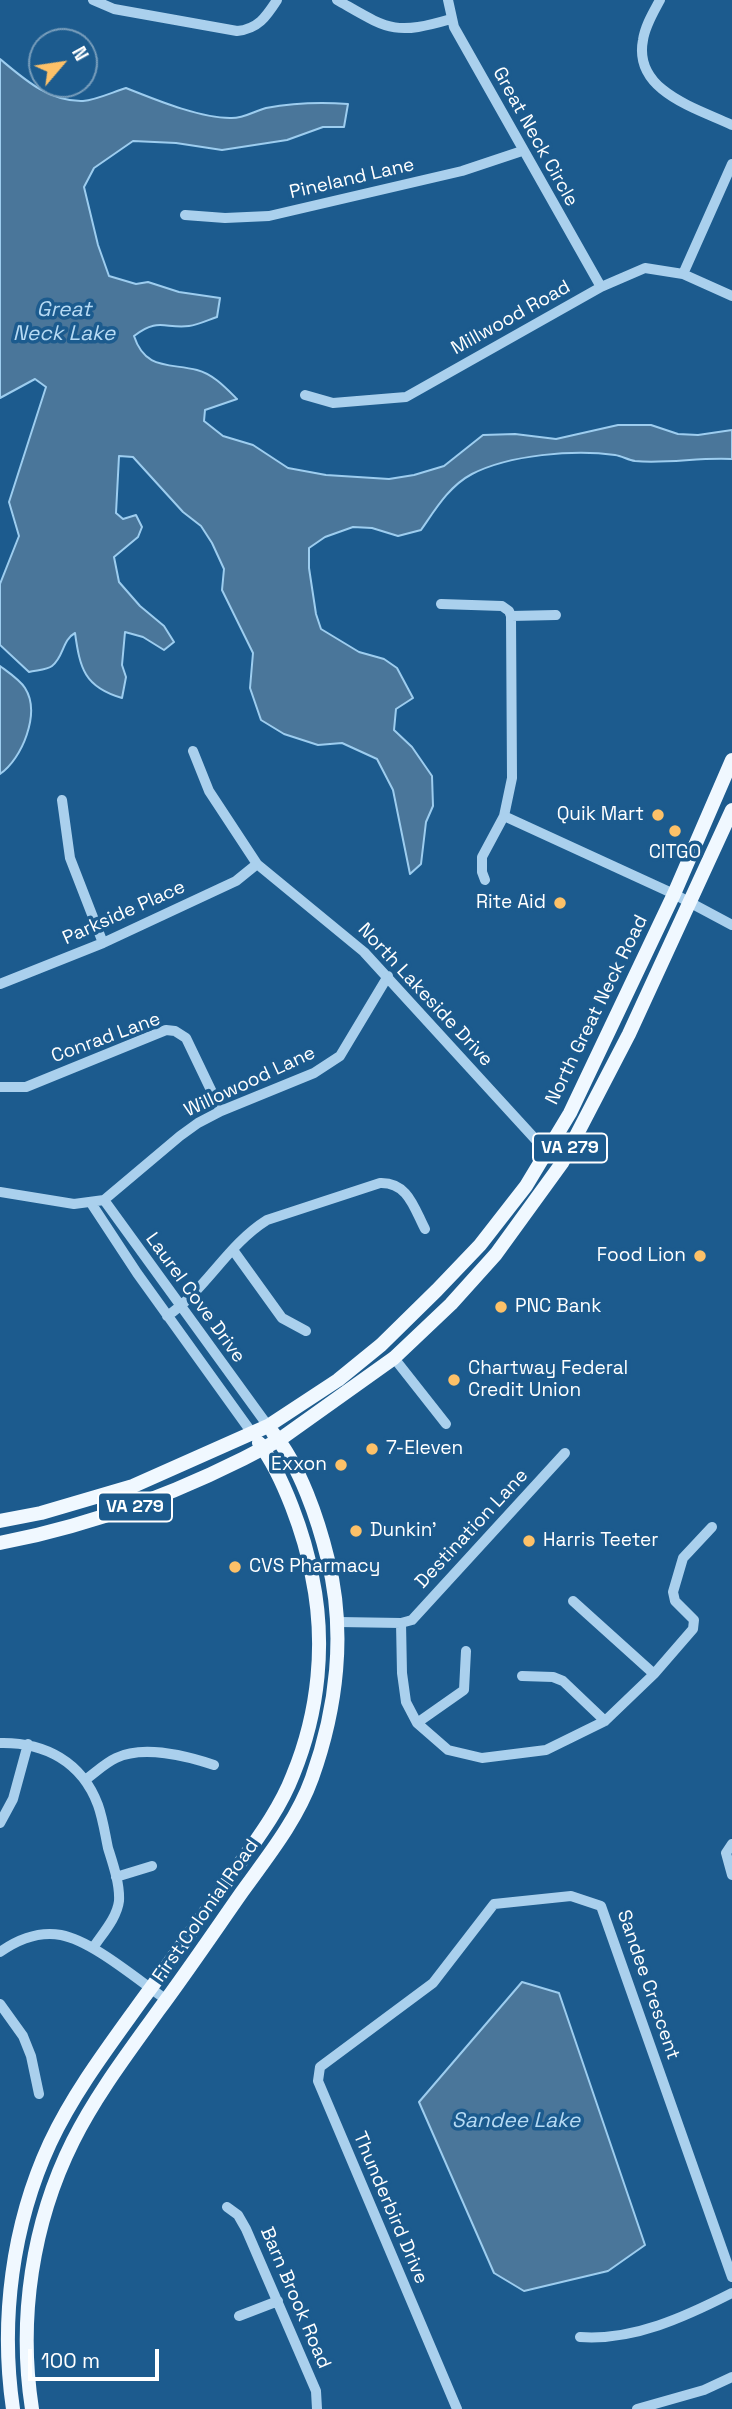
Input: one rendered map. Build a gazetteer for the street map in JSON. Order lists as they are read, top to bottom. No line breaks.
{"streets":{"main road":["North Great Neck Road","VA 279","First Colonial Road"],"street":["Great Neck Circle","Pineland Lane","Millwood Road","Parkside Place","North Lakeside Drive","Conrad Lane","Willowood Lane","Laurel Cove Drive","Destination Lane","Sandee Crescent","Thunderbird Drive","Barn Brook Road"]},"crossings":[["Great Neck Circle","Pineland Lane"],["Great Neck Circle","Millwood Road"],["Parkside Place","North Lakeside Drive"],["North Lakeside Drive","North Great Neck Road"],["North Lakeside Drive","Willowood Lane"],["North Great Neck Road","Laurel Cove Drive"],["North Great Neck Road","First Colonial Road"],["Conrad Lane","Willowood Lane"],["Willowood Lane","Laurel Cove Drive"],["Laurel Cove Drive","First Colonial Road"],["Sandee Crescent","Thunderbird Drive"]],"water":["Great Neck Lake","Sandee Lake"],"places":["Quik Mart","CITGO","Rite Aid","Food Lion","PNC Bank","Chartway Federal Credit Union","7-Eleven","Exxon","Dunkin'","Harris Teeter","CVS Pharmacy"],"scale_bar":"100 m","north":"top right"}
